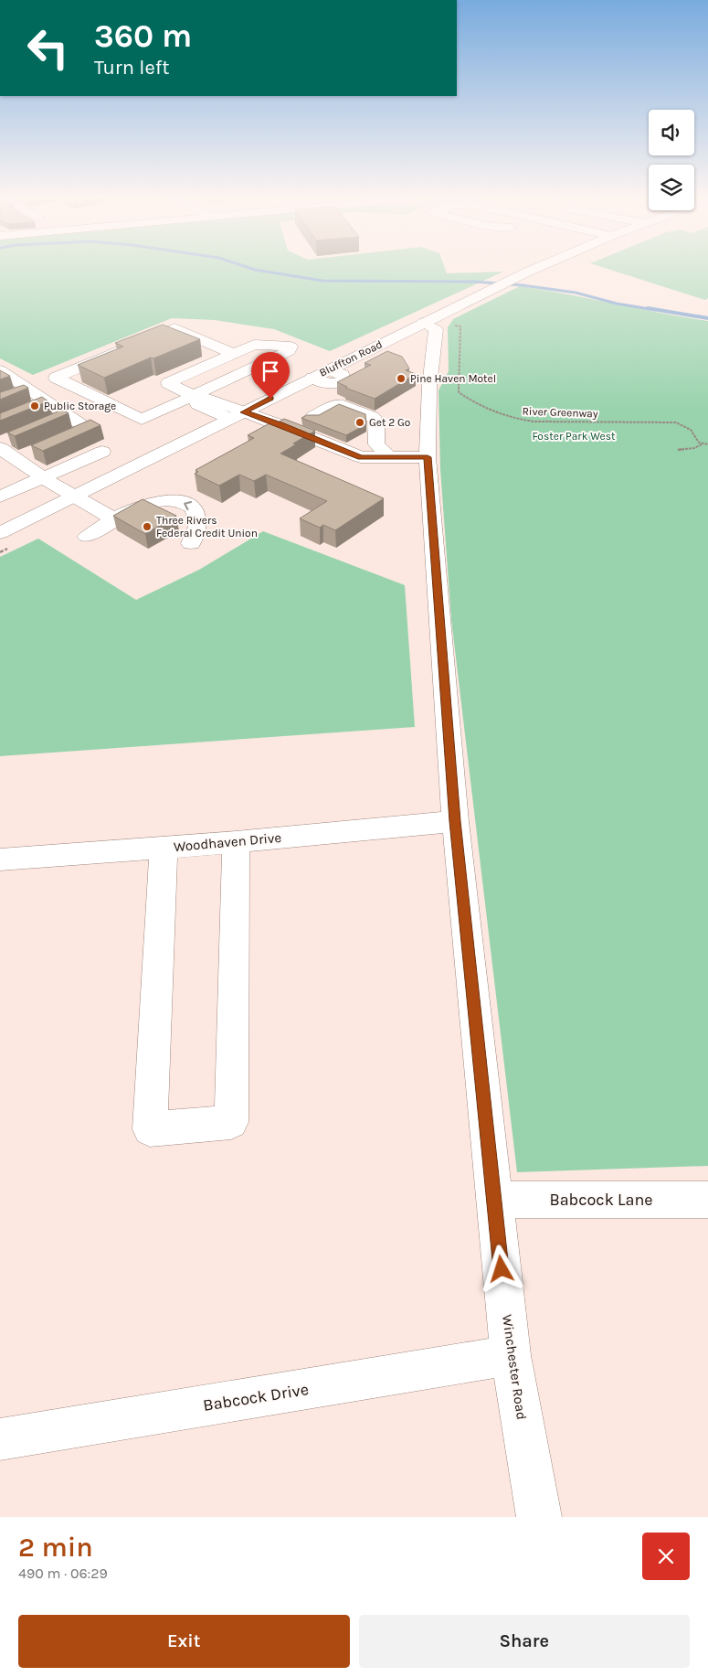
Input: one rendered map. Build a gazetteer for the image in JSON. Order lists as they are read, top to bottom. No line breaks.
{"streets":{"street":["Bluffton Road","Woodhaven Drive","Babcock Lane","Winchester Road","Babcock Drive"],"path":["River Greenway"]},"crossings":[["Bluffton Road","Winchester Road"],["Woodhaven Drive","Winchester Road"],["Babcock Lane","Winchester Road"],["Winchester Road","Babcock Drive"]],"parks":["Foster Park West"],"places":["Pine Haven Motel","Public Storage","Get 2 Go","Three Rivers Federal Credit Union"],"page":{"turn":["360 m","Turn left"],"heading":["2 min","490 m · 06:29"],"buttons":["Exit","Share"]}}
